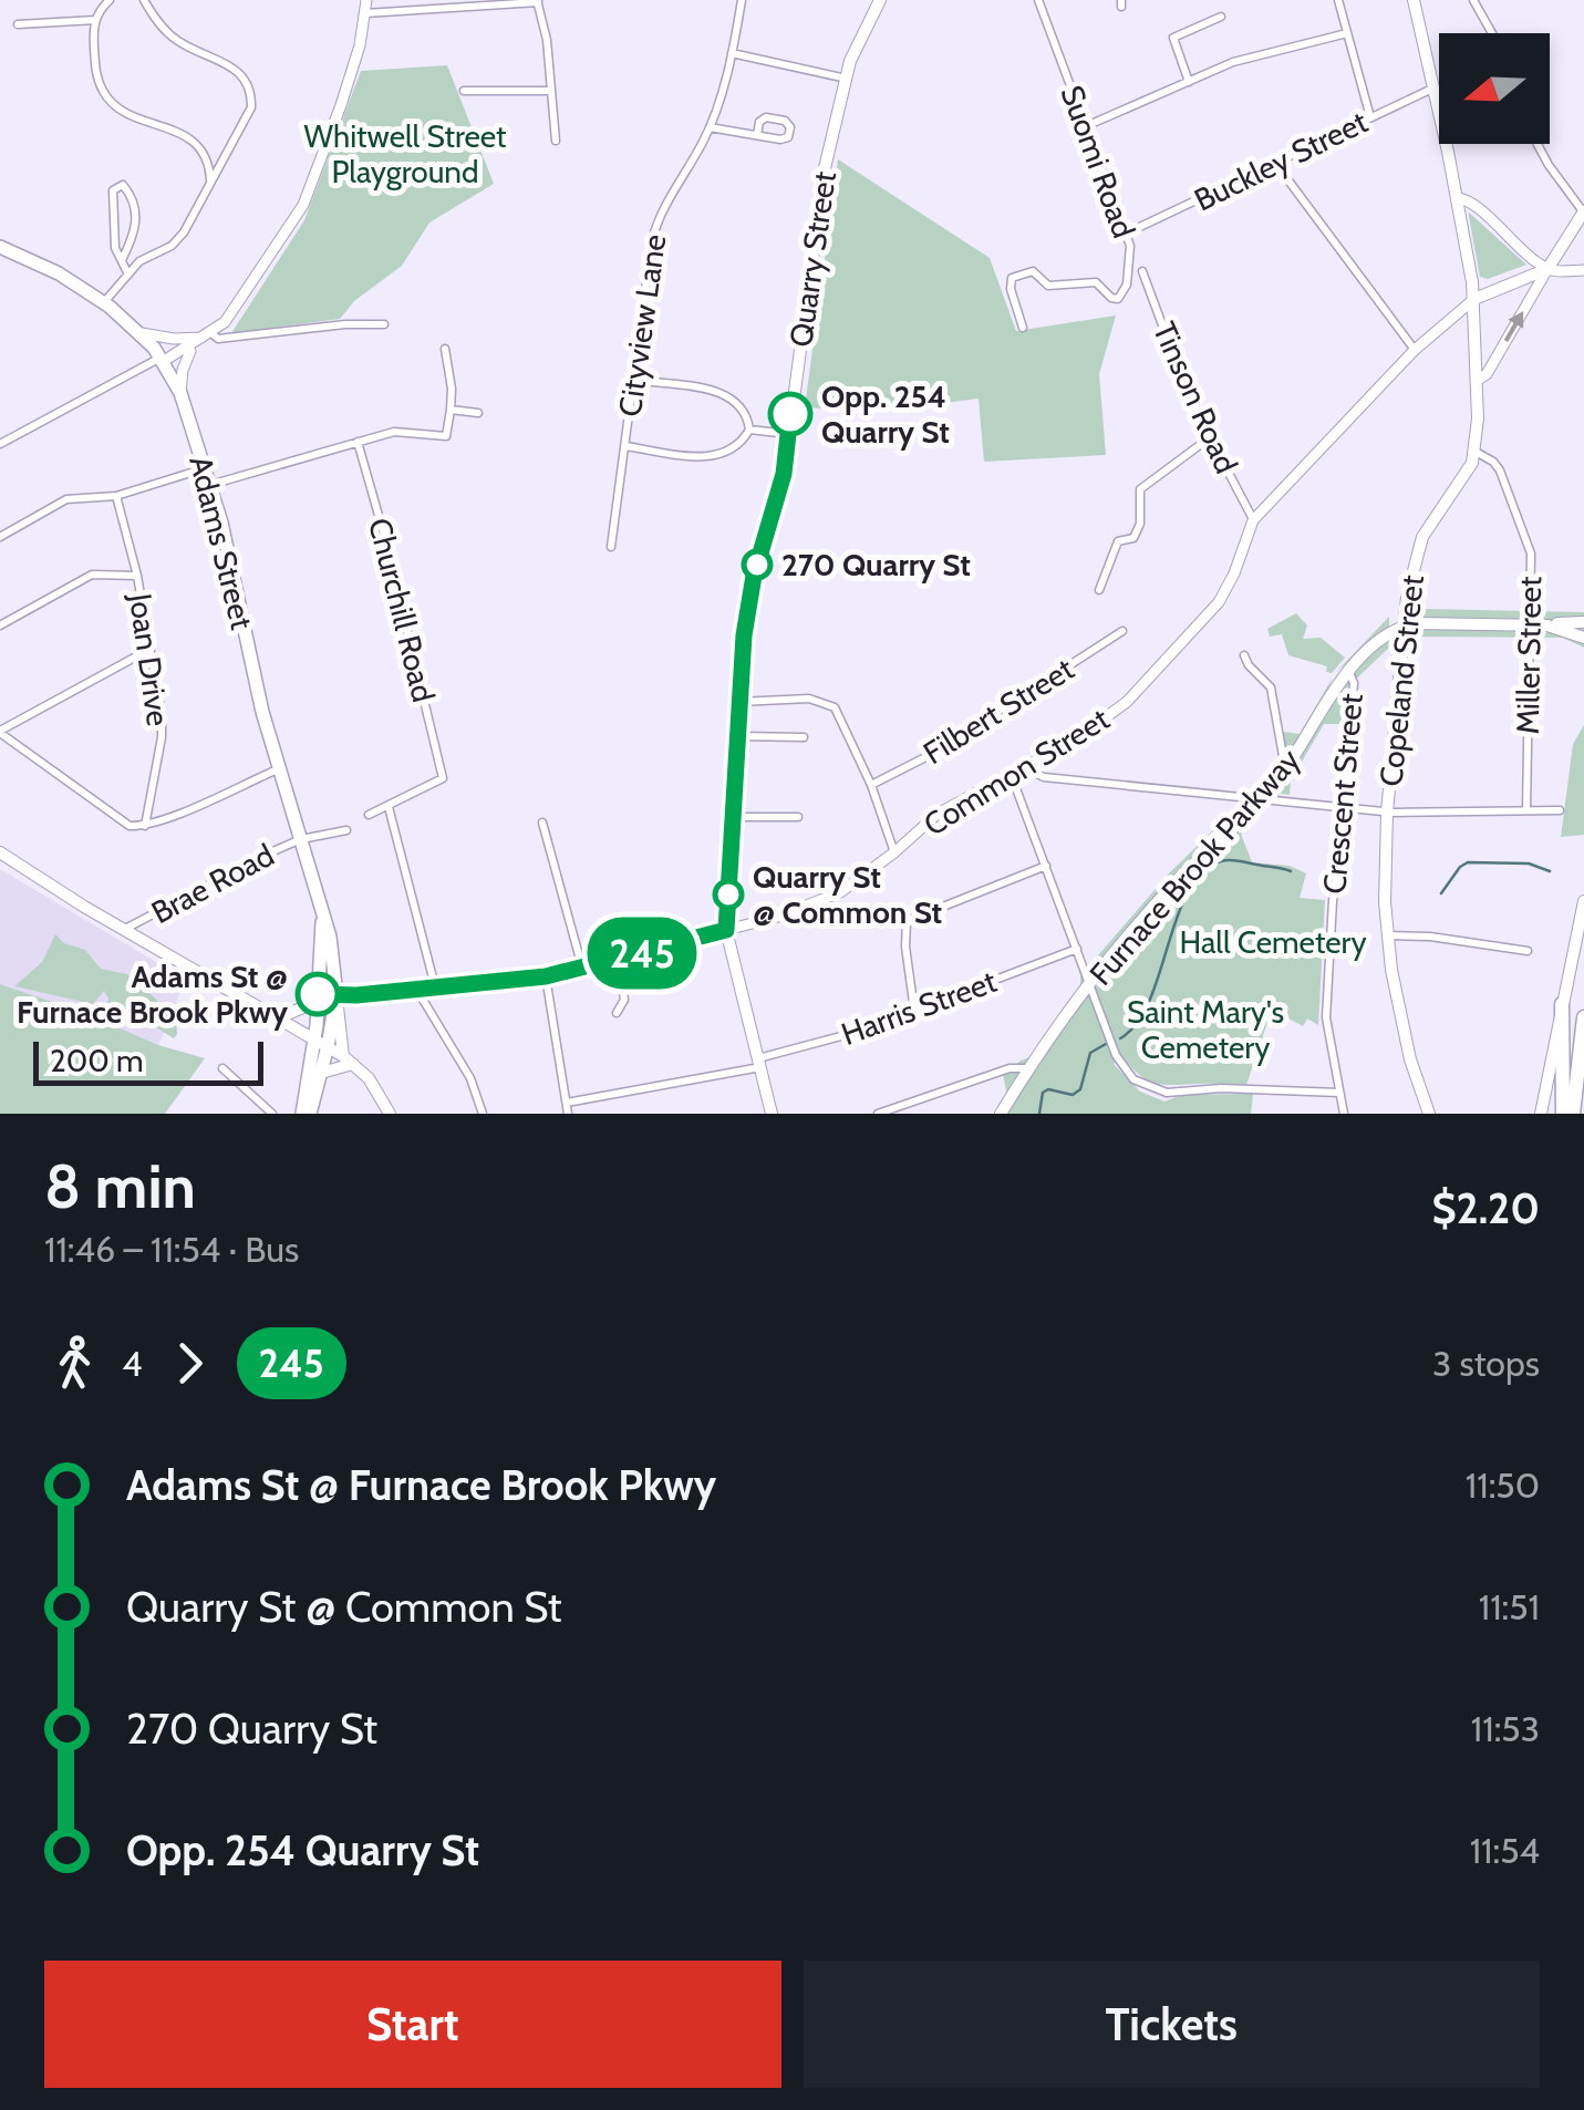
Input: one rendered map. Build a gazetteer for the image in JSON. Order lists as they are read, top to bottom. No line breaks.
{"streets":{"main road":["Quarry Street","Adams Street","Copeland Street","Common Street","Furnace Brook Parkway"],"street":["Buckley Street","Suomi Road","Cityview Lane","Tinson Road","Churchill Road","Miller Street","Joan Drive","Filbert Street","Crescent Street","Brae Road","Harris Street"]},"crossings":[["Buckley Street","Suomi Road"],["Buckley Street","Copeland Street"],["Quarry Street","Common Street"],["Quarry Street","Harris Street"],["Tinson Road","Common Street"],["Adams Street","Common Street"],["Adams Street","Brae Road"],["Miller Street","Copeland Street"],["Copeland Street","Common Street"],["Copeland Street","Furnace Brook Parkway"],["Crescent Street","Furnace Brook Parkway"]],"parks":["Whitwell Street Playground","Hall Cemetery","Saint Mary's Cemetery"],"places":["Opp. 254 Quarry St","270 Quarry St","Quarry St @ Common St","Adams St @ Furnace Brook Pkwy"],"lines":["bus line 245"],"scale_bar":"200 m","north":"left","page":{"on_map":"245","scale":"200 m","heading":["8 min","11:46 – 11:54 · Bus","$2.20"],"legs":["4","245","3 stops"],"list":[{"name":"Adams St @ Furnace Brook Pkwy","value":"11:50"},{"name":"Quarry St @ Common St","value":"11:51"},{"name":"270 Quarry St","value":"11:53"},{"name":"Opp. 254 Quarry St","value":"11:54"}],"buttons":["Start","Tickets"]}}
